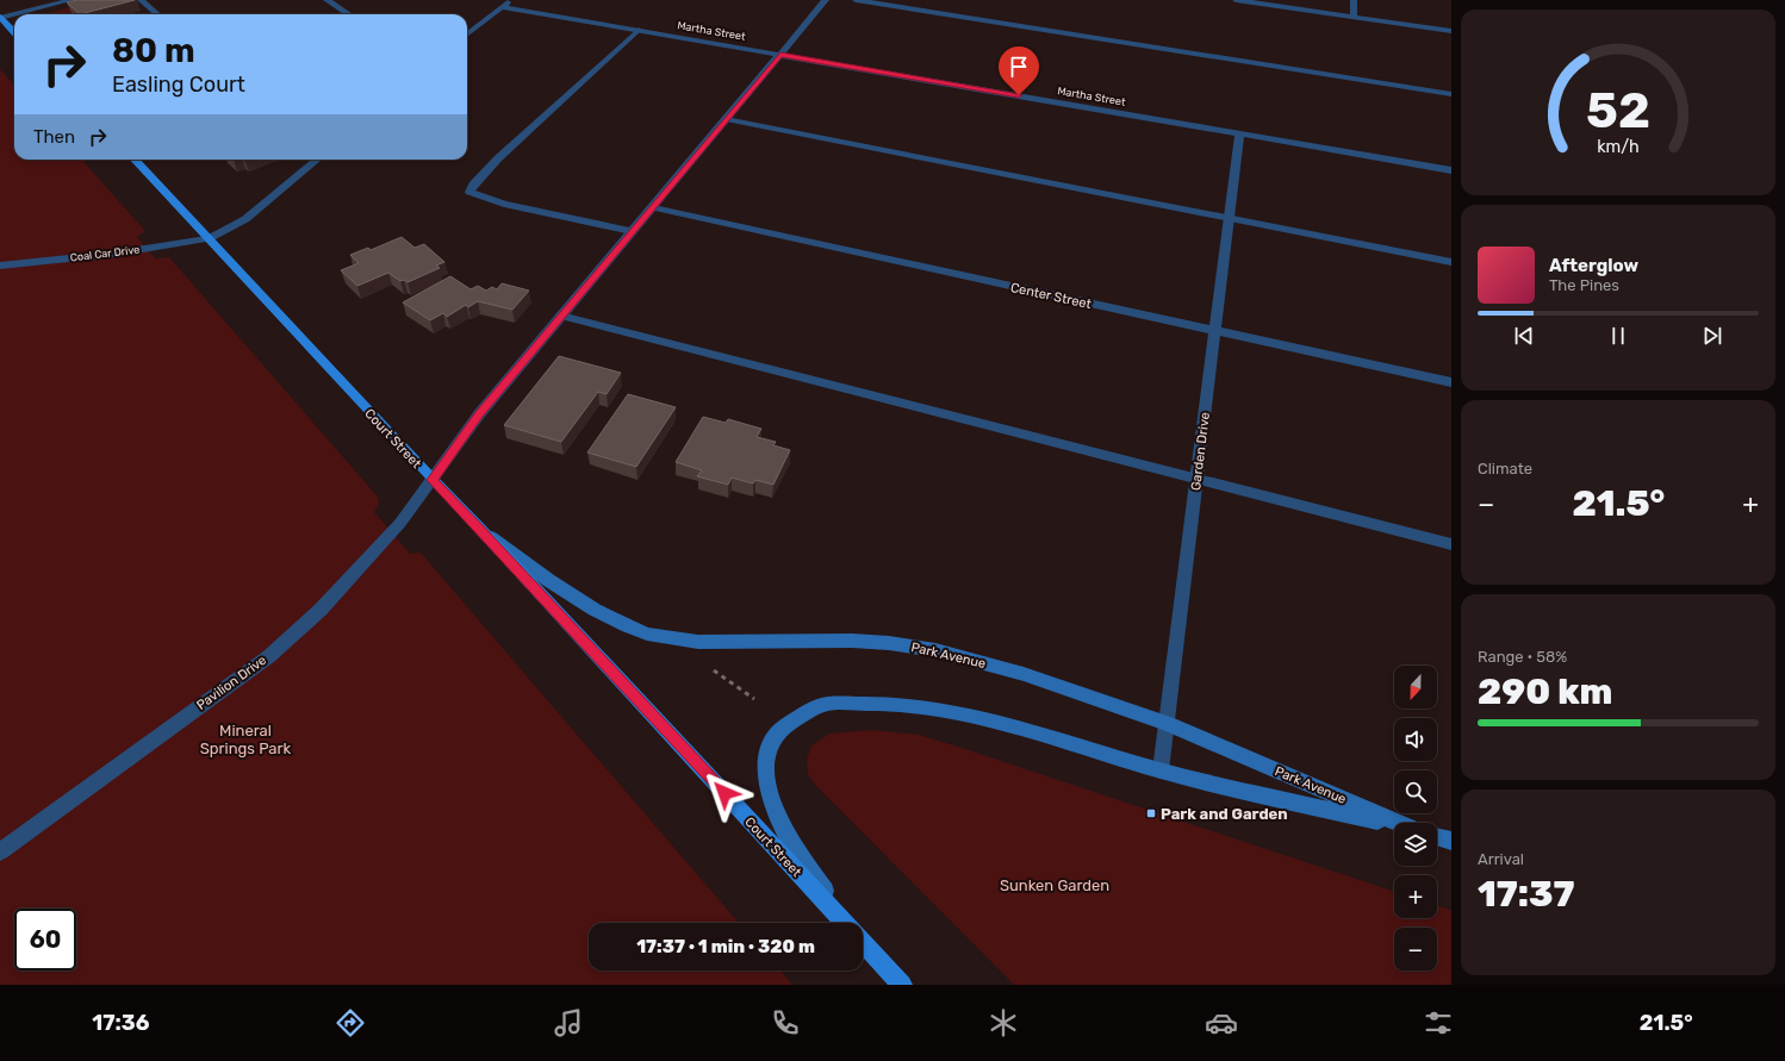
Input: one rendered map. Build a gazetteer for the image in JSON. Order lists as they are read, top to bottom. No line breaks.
{"streets":{"main road":["Court Street"],"street":["Martha Street","Coal Car Drive","Center Street","Garden Drive","Park Avenue","Pavilion Drive"]},"crossings":[["Martha Street","Garden Drive"],["Martha Street","Pavilion Drive"],["Coal Car Drive","Court Street"],["Center Street","Garden Drive"],["Center Street","Pavilion Drive"],["Court Street","Park Avenue"],["Court Street","Pavilion Drive"],["Garden Drive","Park Avenue"]],"parks":["Mineral Springs Park","Sunken Garden"],"places":{"transit":["Park and Garden"]},"north":"bottom","page":{"turn":["80 m","Easling Court"],"then":"Then","song":["Afterglow","The Pines"],"tile":["Climate",["Range · 58%","290 km"],["Arrival","17:37"]],"heat":["−","21.5°","+"],"map_buttons":["+","−"],"limit":"60","trip":"17:37 · 1 min · 320 m","tabs":["17:36","21.5°"],"gauge":["52","km/h"]}}
